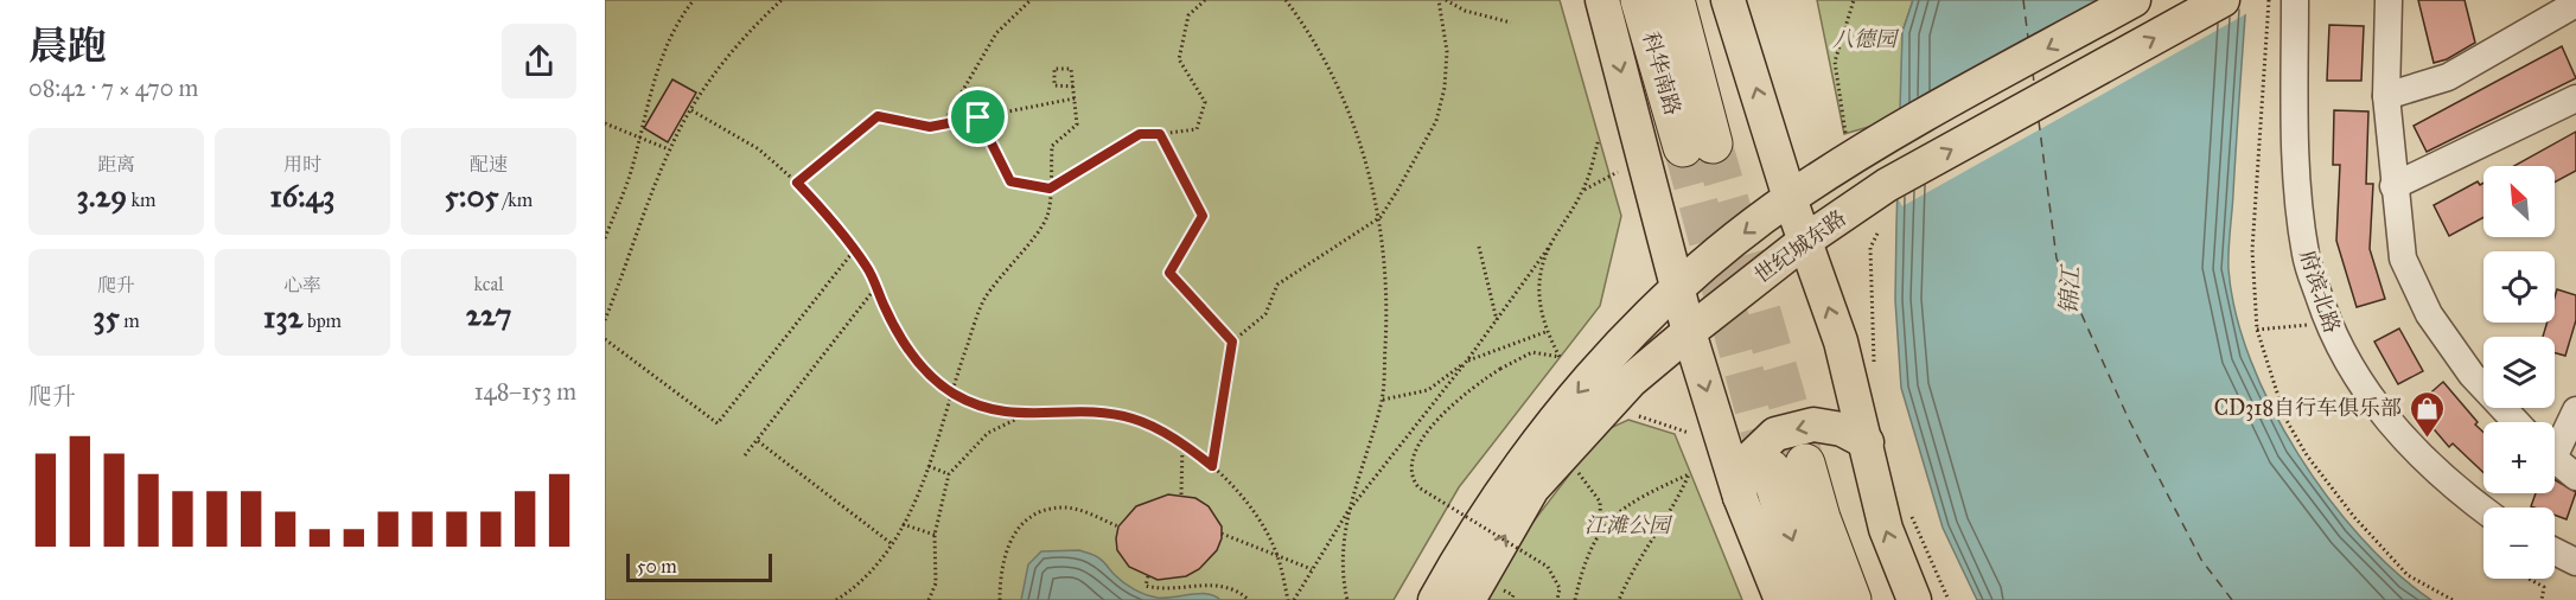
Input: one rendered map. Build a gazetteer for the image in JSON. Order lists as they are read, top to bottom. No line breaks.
{"streets":{"highway":["科华南路"],"main road":["世纪城东路"],"street":["府滨北路"]},"water":["锦江"],"parks":["八德园","江滩公园"],"places":{"shop":["CD318自行车俱乐部"]},"scale_bar":"50 m","north":"top left","page":{"heading":["晨跑","08:42 · 7 × 470 m"],"stats":[["距离","3.29 km"],["用时","16:43"],["配速","5:05 /km"],["爬升","35 m"],["心率","132 bpm"],["kcal","227"]],"map_buttons":["+","−"],"chart":["爬升","148–153 m"],"scale":"50 m"}}
